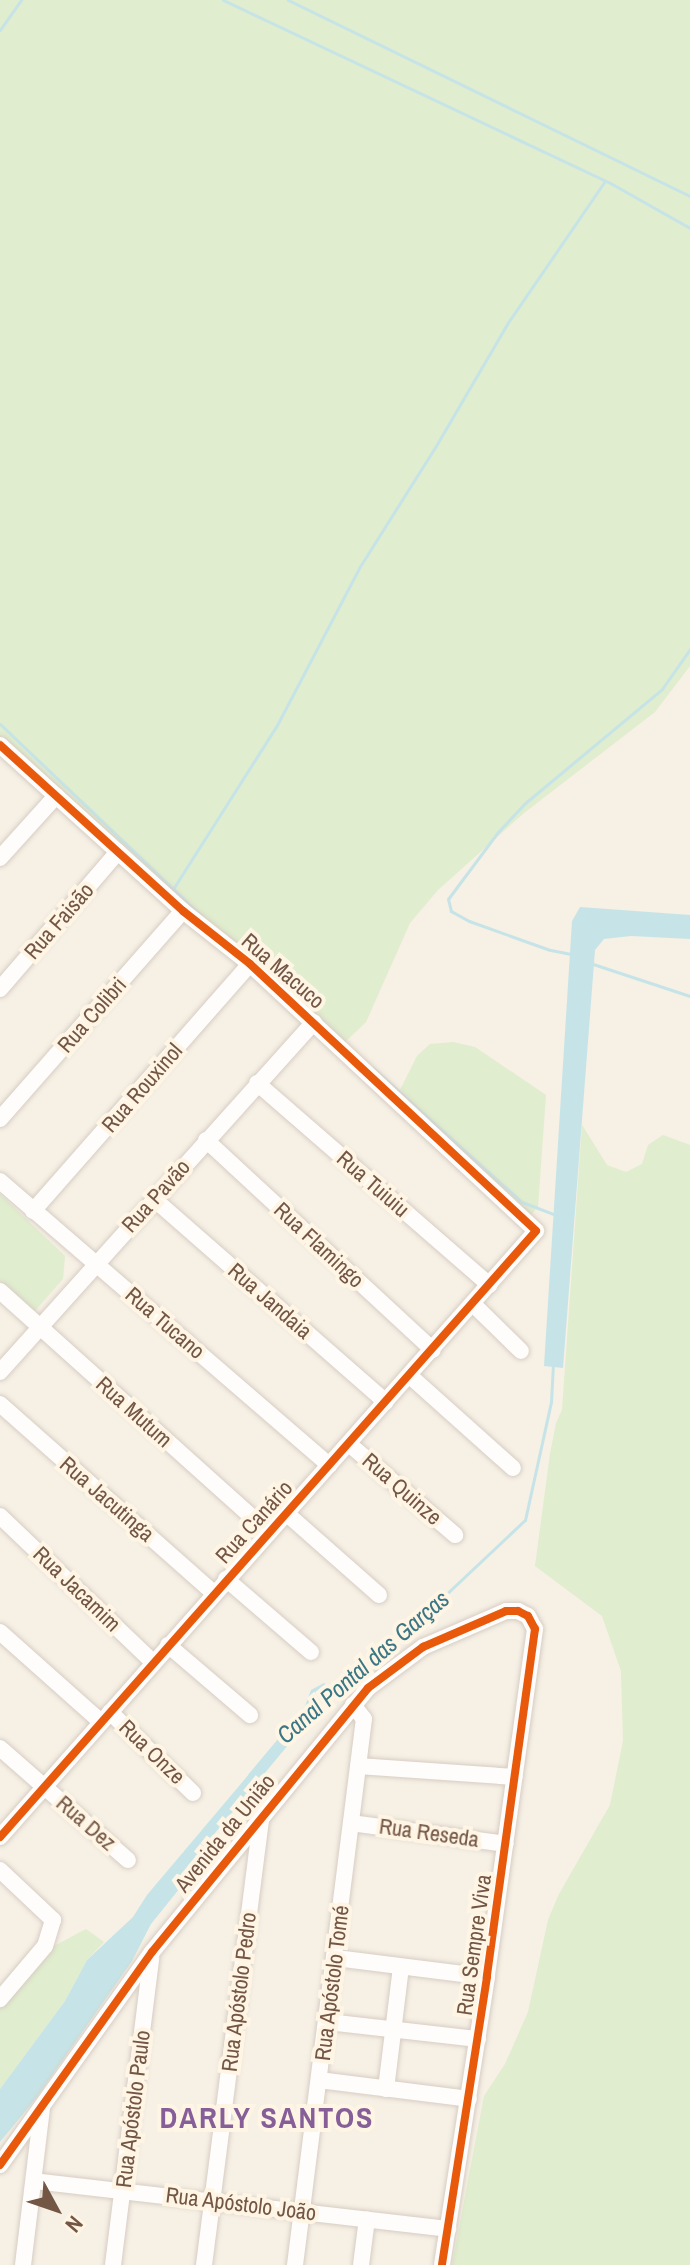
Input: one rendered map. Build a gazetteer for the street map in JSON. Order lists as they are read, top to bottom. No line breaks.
{"streets":{"street":["Rua Faisão","Rua Macuco","Rua Colibri","Rua Rouxinol","Rua Tuiuiu","Rua Pavão","Rua Flamingo","Rua Jandaia","Rua Tucano","Rua Mutum","Rua Quinze","Rua Jacutinga","Rua Canário","Rua Jacamim","Rua Onze","Rua Dez","Avenida da União","Rua Reseda","Rua Sempre Viva","Rua Apóstolo Tomé","Rua Apóstolo Pedro","Rua Apóstolo Paulo","Rua Apóstolo João"]},"crossings":[["Rua Faisão","Rua Macuco"],["Rua Macuco","Rua Colibri"],["Rua Macuco","Rua Rouxinol"],["Rua Macuco","Rua Pavão"],["Rua Macuco","Rua Canário"],["Rua Rouxinol","Rua Tucano"],["Rua Tuiuiu","Rua Pavão"],["Rua Tuiuiu","Rua Canário"],["Rua Pavão","Rua Flamingo"],["Rua Pavão","Rua Jandaia"],["Rua Pavão","Rua Tucano"],["Rua Pavão","Rua Mutum"],["Rua Flamingo","Rua Canário"],["Rua Jandaia","Rua Canário"],["Rua Tucano","Rua Canário"],["Rua Mutum","Rua Canário"],["Rua Quinze","Rua Canário"],["Rua Jacutinga","Rua Canário"],["Rua Canário","Rua Jacamim"],["Rua Canário","Rua Onze"],["Rua Canário","Rua Dez"],["Avenida da União","Rua Sempre Viva"],["Avenida da União","Rua Apóstolo Tomé"],["Avenida da União","Rua Apóstolo Pedro"],["Avenida da União","Rua Apóstolo Paulo"],["Rua Reseda","Rua Sempre Viva"],["Rua Reseda","Rua Apóstolo Tomé"],["Rua Sempre Viva","Rua Apóstolo João"],["Rua Apóstolo Tomé","Rua Apóstolo João"],["Rua Apóstolo Pedro","Rua Apóstolo João"],["Rua Apóstolo Paulo","Rua Apóstolo João"]],"districts":["DARLY SANTOS"],"water":["Canal Pontal das Garças"],"north":"bottom right"}
